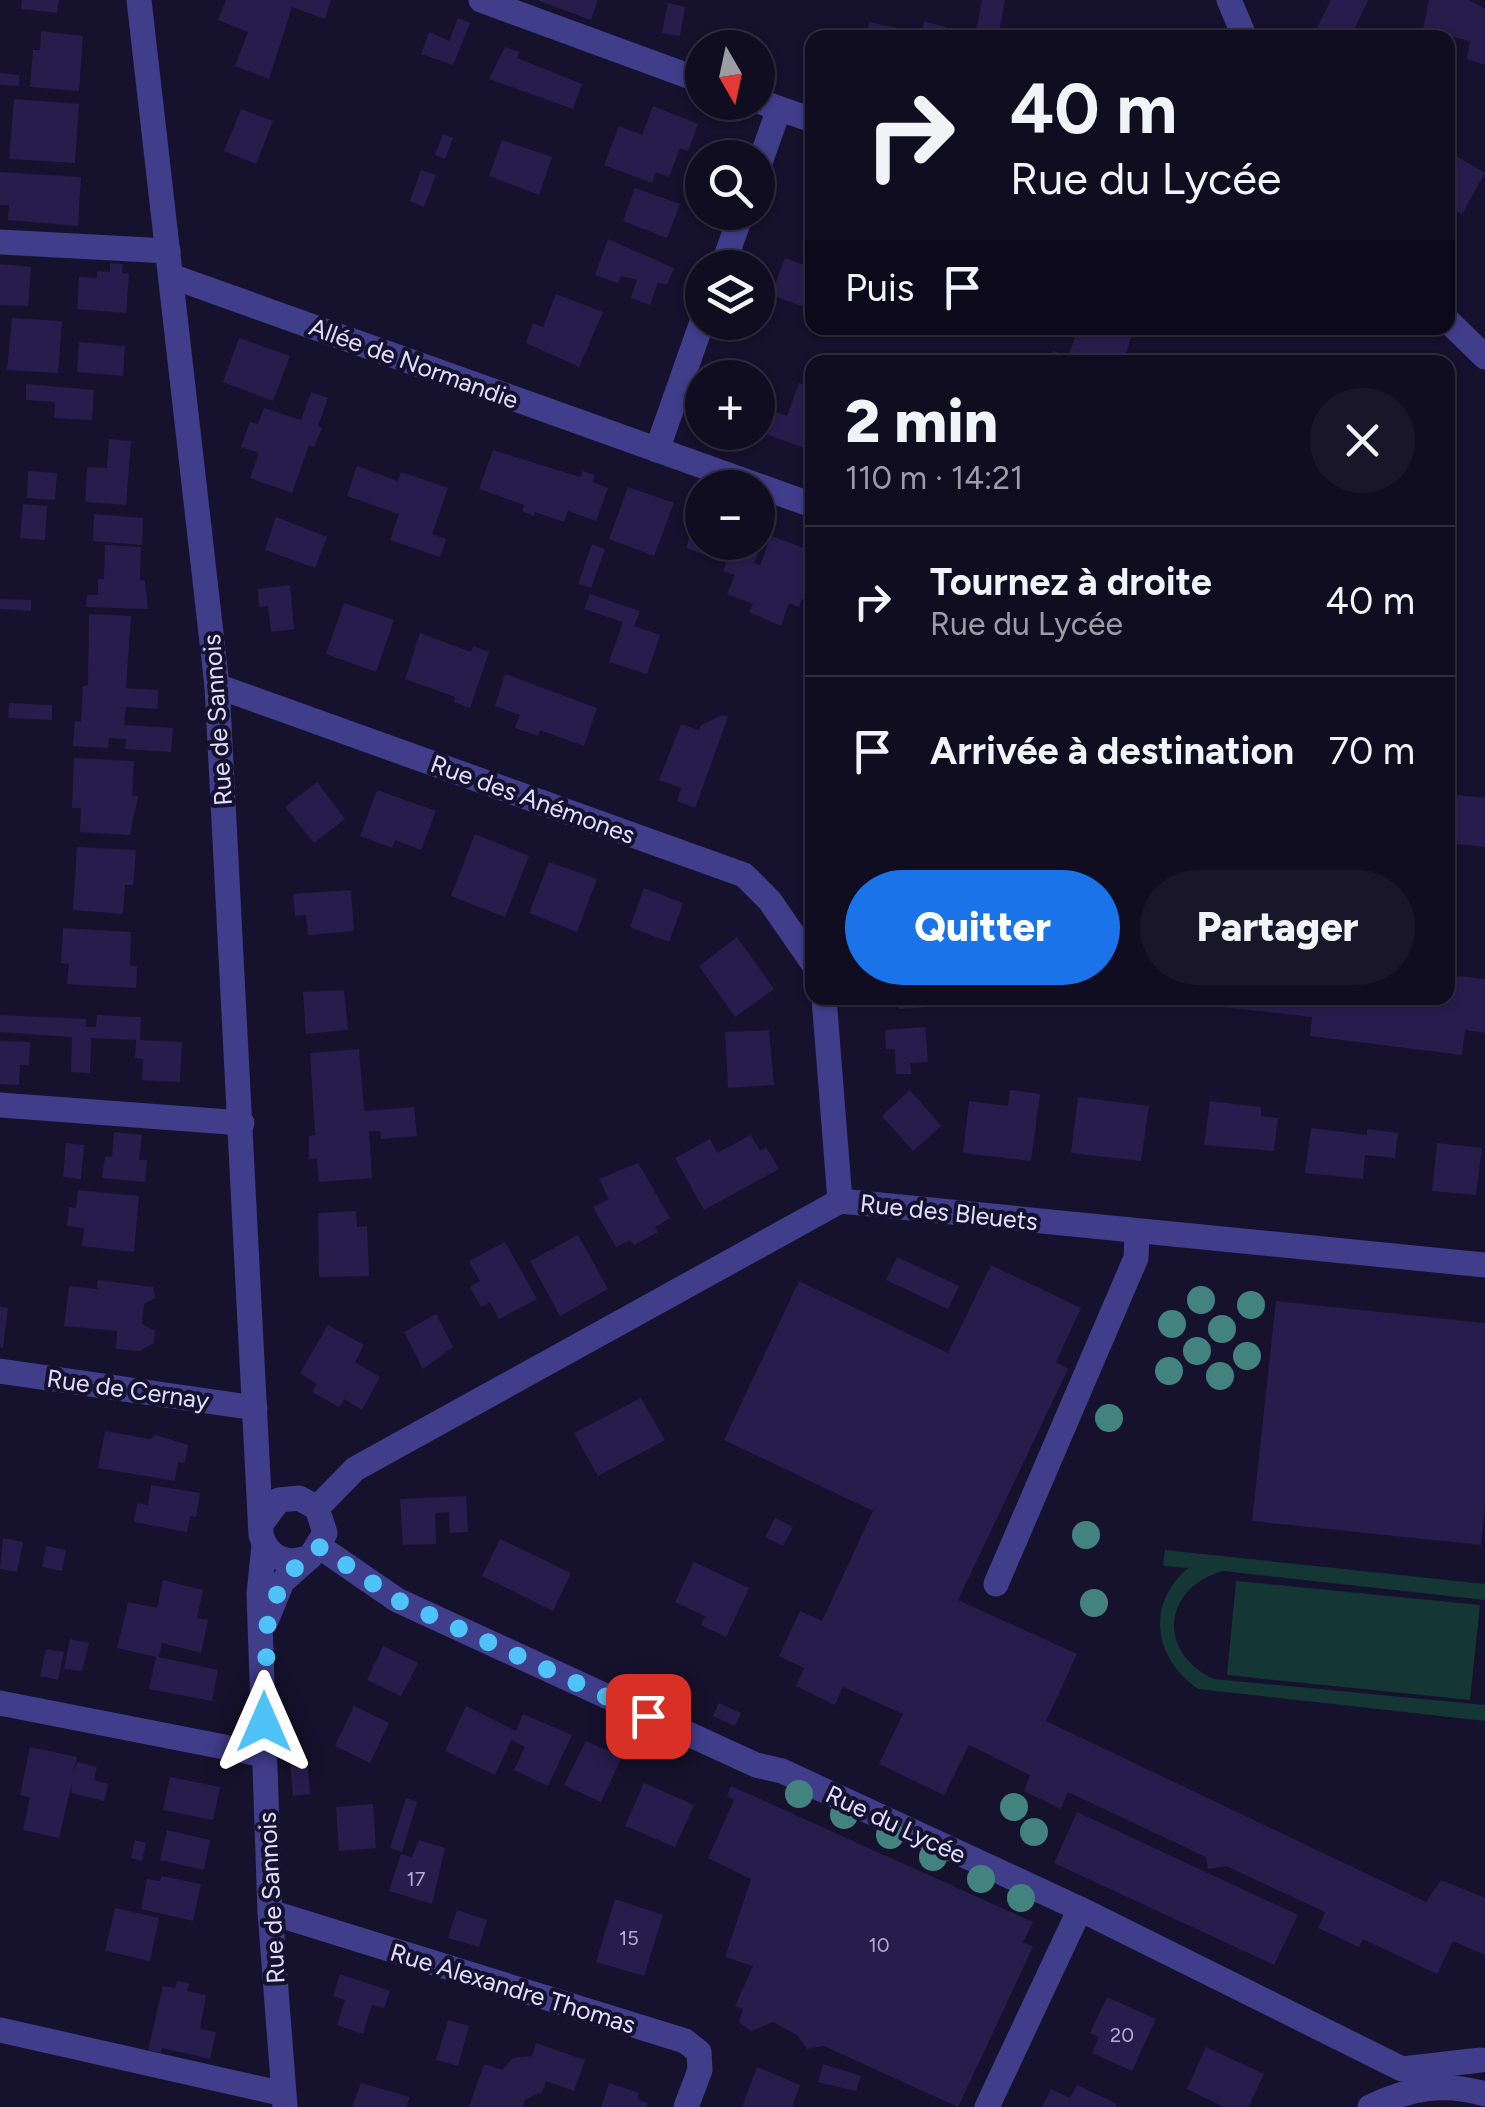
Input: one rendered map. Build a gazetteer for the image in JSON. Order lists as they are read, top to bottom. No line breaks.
{"streets":{"street":["Allée de Normandie","Rue de Sannois","Rue des Anémones","Rue des Bleuets","Rue de Cernay","Rue du Lycée","Rue Alexandre Thomas"]},"crossings":[["Allée de Normandie","Rue de Sannois"],["Rue de Sannois","Rue des Anémones"],["Rue de Sannois","Rue des Bleuets"],["Rue de Sannois","Rue de Cernay"],["Rue de Sannois","Rue du Lycée"],["Rue de Sannois","Rue Alexandre Thomas"],["Rue des Bleuets","Rue du Lycée"]],"house_numbers":["17","15","10","20"],"north":"bottom","page":{"map_buttons":["+","−"],"turn":["40 m","Rue du Lycée"],"then":"Puis","heading":["2 min","110 m · 14:21"],"list":[{"name":"Tournez à droite","note":"Rue du Lycée","value":"40 m"},{"name":"Arrivée à destination","value":"70 m"}],"buttons":["Quitter","Partager"]}}
